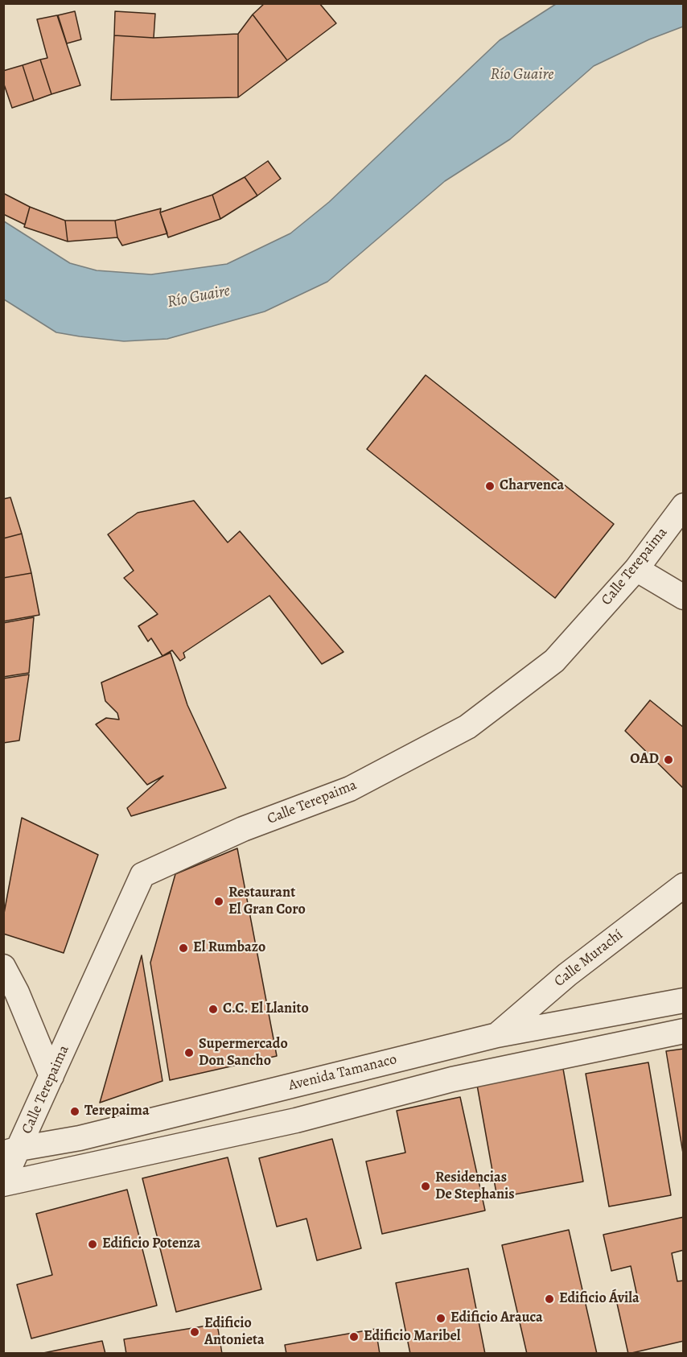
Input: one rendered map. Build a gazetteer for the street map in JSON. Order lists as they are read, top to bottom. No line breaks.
{"streets":{"street":["Calle Terepaima","Calle Murachí","Avenida Tamanaco"]},"crossings":[["Calle Terepaima","Avenida Tamanaco"],["Calle Murachí","Avenida Tamanaco"]],"water":["Río Guaire"],"places":["Charvenca","OAD","Restaurant El Gran Coro","El Rumbazo","C.C. El Llanito","Supermercado Don Sancho","Terepaima","Residencias De Stephanis","Edificio Potenza","Edificio Ávila","Edificio Arauca","Edificio Antonieta","Edificio Maribel"]}
